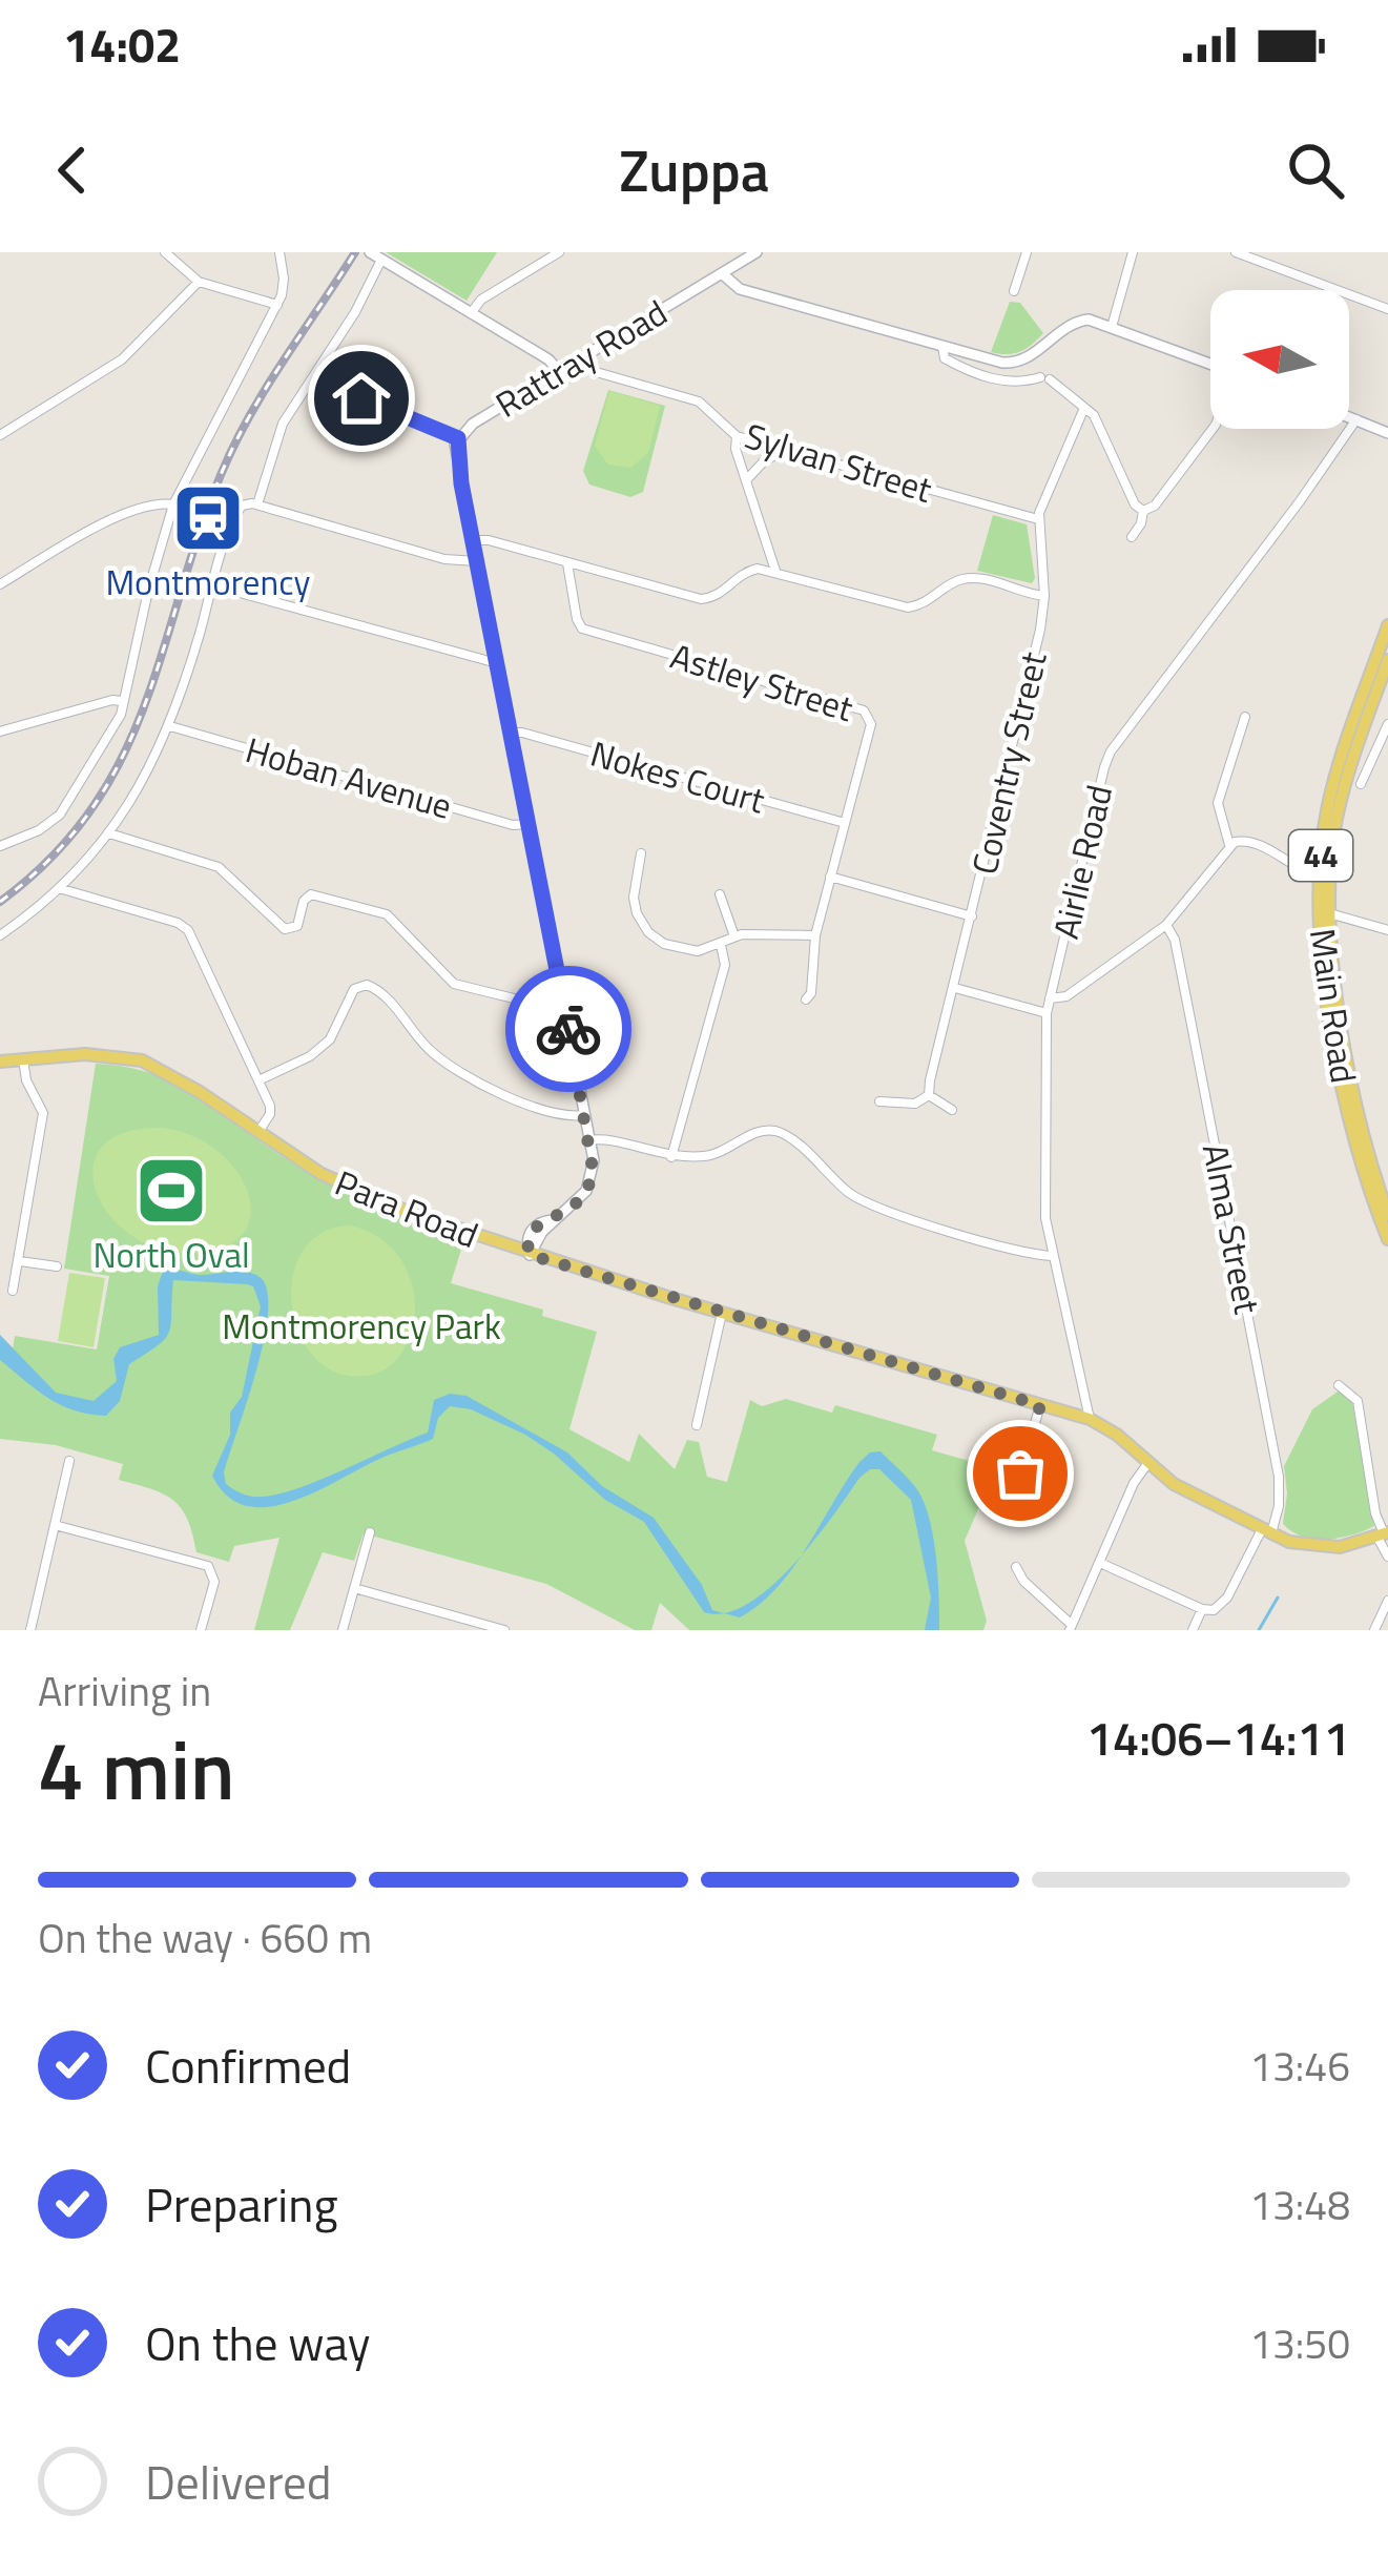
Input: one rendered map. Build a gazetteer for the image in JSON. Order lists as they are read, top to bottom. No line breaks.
{"streets":{"main road":["44","Main Road","Para Road"],"street":["Rattray Road","Sylvan Street","Astley Street","Coventry Street","Nokes Court","Hoban Avenue","Airlie Road","Alma Street"]},"crossings":[["Rattray Road","Sylvan Street"],["Rattray Road","Nokes Court"],["Rattray Road","Hoban Avenue"],["Rattray Road","Para Road"],["Sylvan Street","Coventry Street"],["Astley Street","Nokes Court"],["Airlie Road","Para Road"],["Para Road","Alma Street"]],"parks":["Montmorency Park"],"places":{"station":["Montmorency"],"sports":["North Oval"]},"north":"left","page":{"status":"14:02","header":"Zuppa","heading":["4 min","Arriving in","14:06–14:11"],"bar":"On the way · 660 m","list":[["Confirmed","13:46"],["Preparing","13:48"],["On the way","13:50"],"Delivered"]}}
